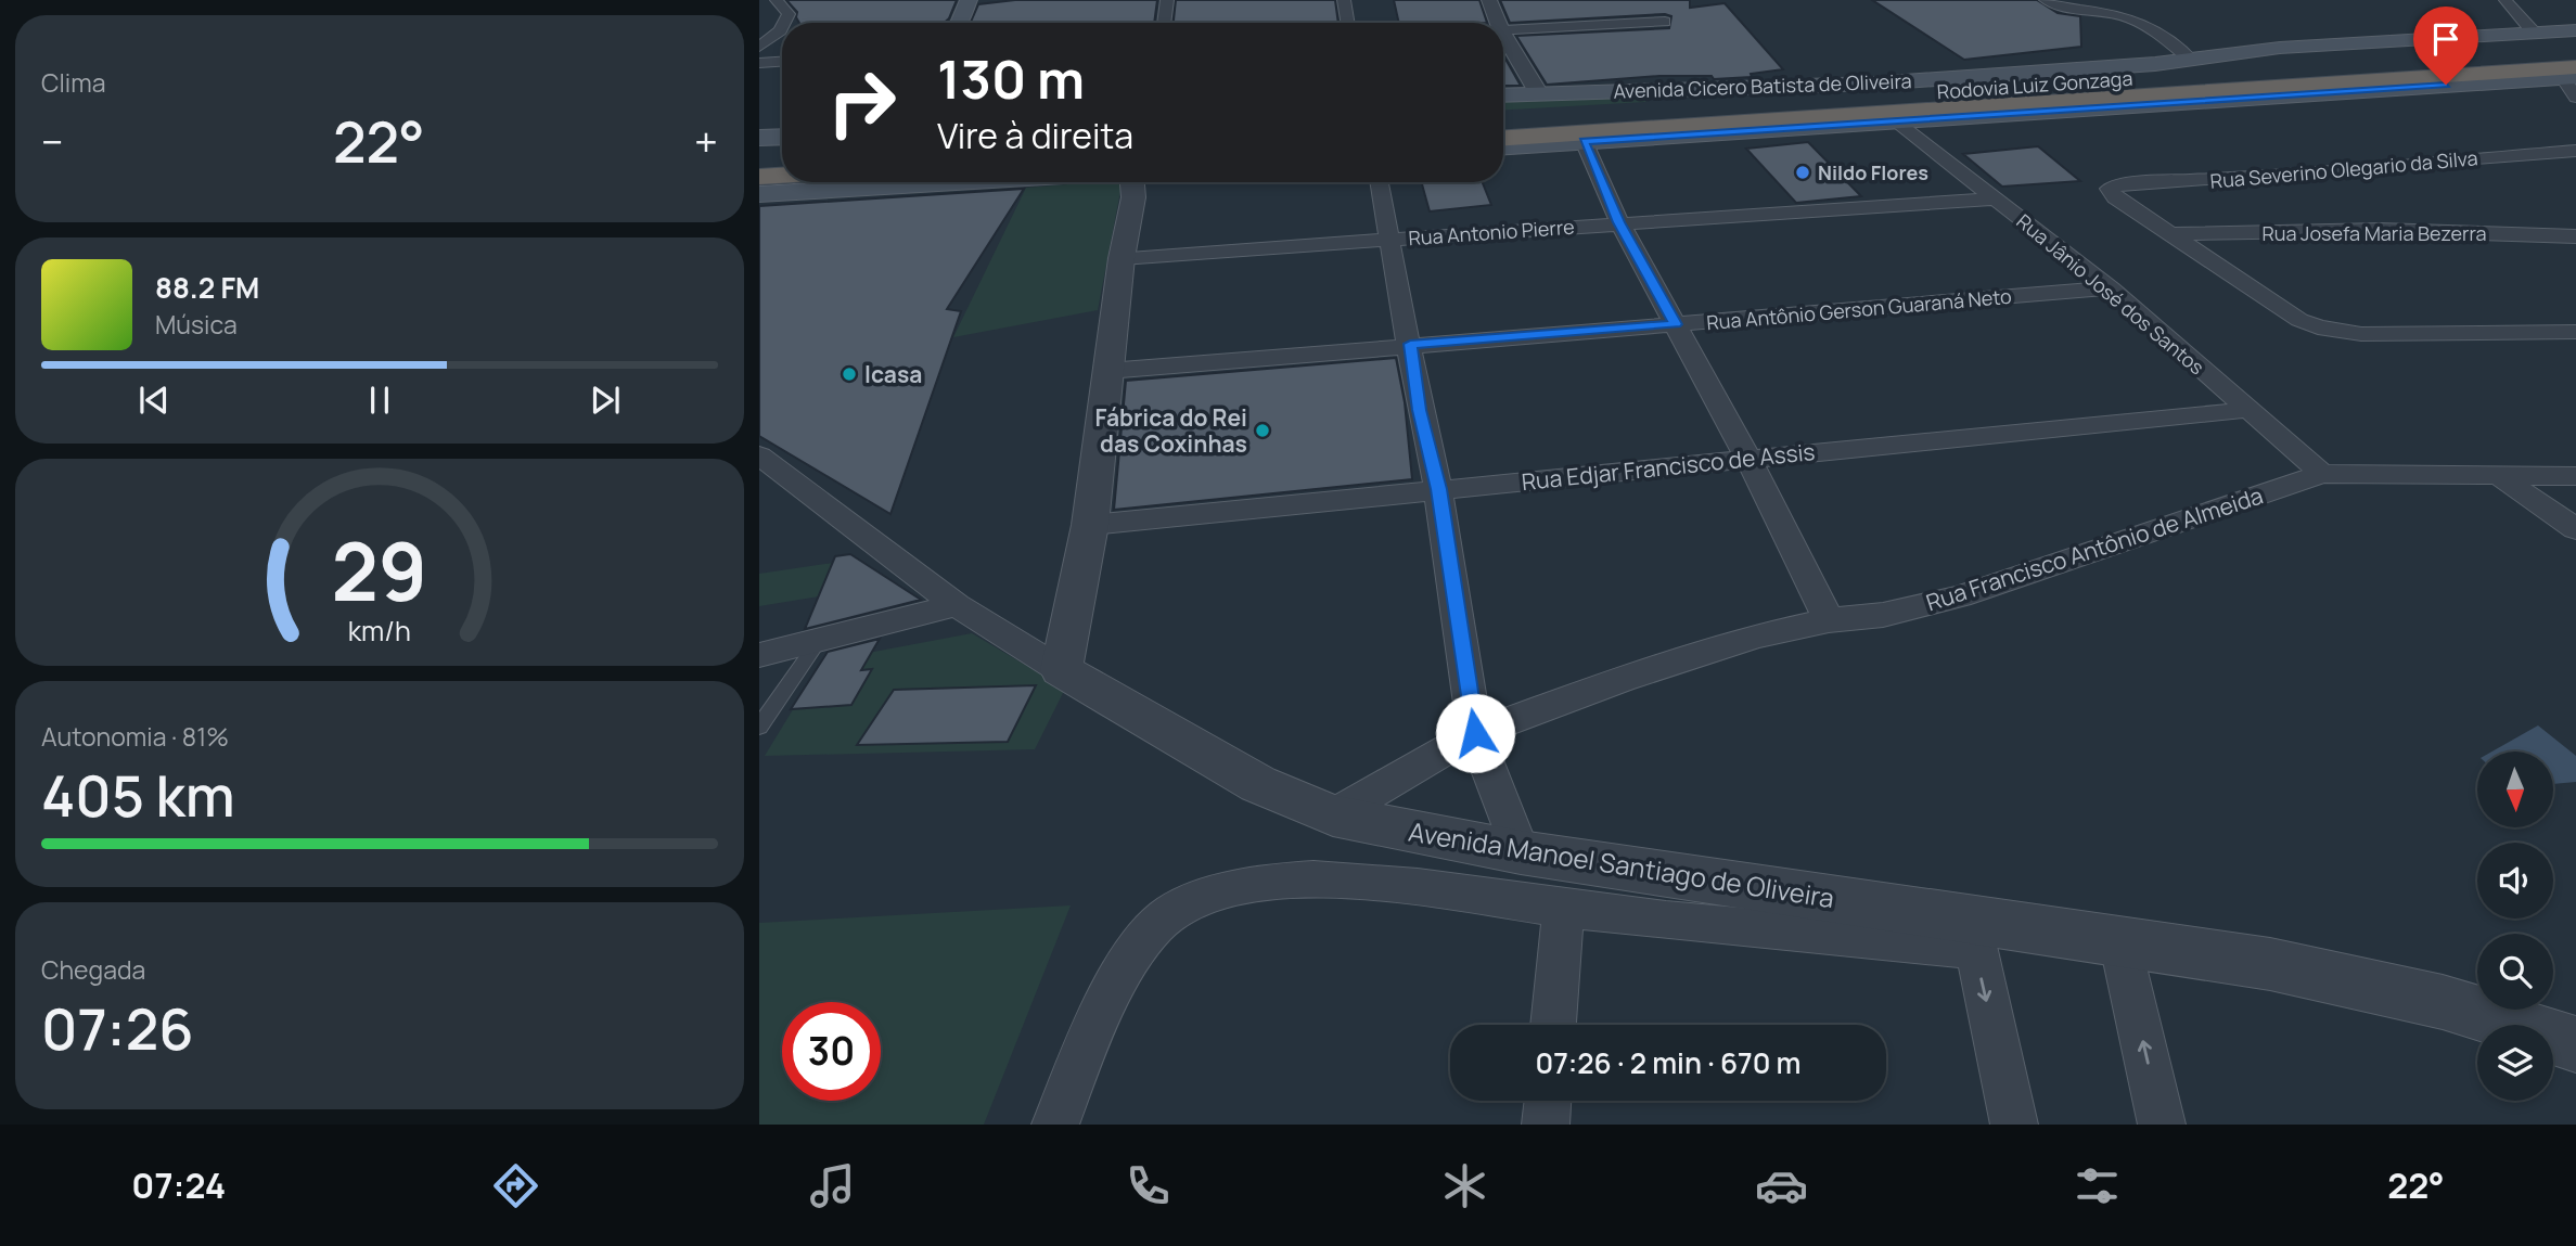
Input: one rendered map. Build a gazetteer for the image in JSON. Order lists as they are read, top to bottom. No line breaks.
{"streets":{"highway":["Rodovia Luiz Gonzaga"],"main road":["Avenida Cicero Batista de Oliveira"],"street":["Rua Severino Olegario da Silva","Rua Antonio Pierre","Rua Josefa Maria Bezerra","Rua Jânio José dos Santos","Rua Antônio Gerson Guaraná Neto","Rua Edjar Francisco de Assis","Rua Francisco Antônio de Almeida","Avenida Manoel Santiago de Oliveira"]},"crossings":[["Rodovia Luiz Gonzaga","Avenida Cicero Batista de Oliveira"],["Avenida Cicero Batista de Oliveira","Rua Jânio José dos Santos"],["Rua Severino Olegario da Silva","Rua Josefa Maria Bezerra"],["Rua Antonio Pierre","Rua Jânio José dos Santos"],["Rua Jânio José dos Santos","Rua Antônio Gerson Guaraná Neto"],["Rua Jânio José dos Santos","Rua Edjar Francisco de Assis"],["Rua Jânio José dos Santos","Rua Francisco Antônio de Almeida"],["Rua Francisco Antônio de Almeida","Avenida Manoel Santiago de Oliveira"]],"places":["Nildo Flores","Icasa","Fábrica do Rei das Coxinhas"],"north":"bottom","page":{"tile":["Clima",["Autonomia · 81%","405 km"],["Chegada","07:26"]],"turn":["130 m","Vire à direita"],"heat":["−","22°","+"],"song":["88.2 FM","Música"],"limit":"30","trip":"07:26 · 2 min · 670 m","tabs":["07:24","22°"],"gauge":["29","km/h"]}}
